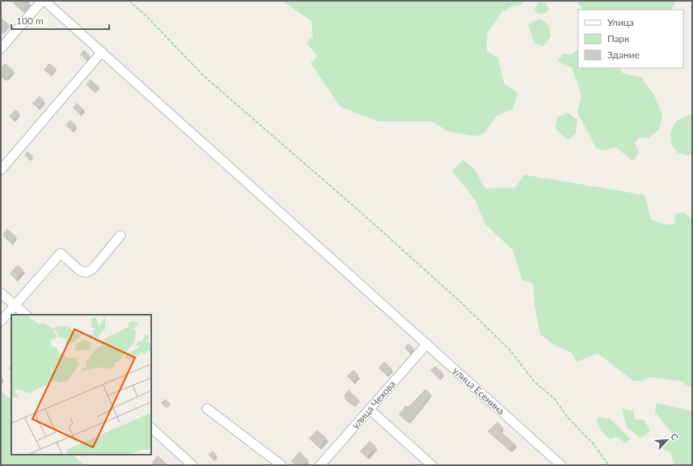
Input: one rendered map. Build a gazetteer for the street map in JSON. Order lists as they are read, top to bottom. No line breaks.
{"streets":{"street":["улица Есенина","улица Чехова"]},"crossings":[["улица Есенина","улица Чехова"]],"legend":["Улица","Парк","Здание"],"scale_bar":"100 m","north":"top right"}
